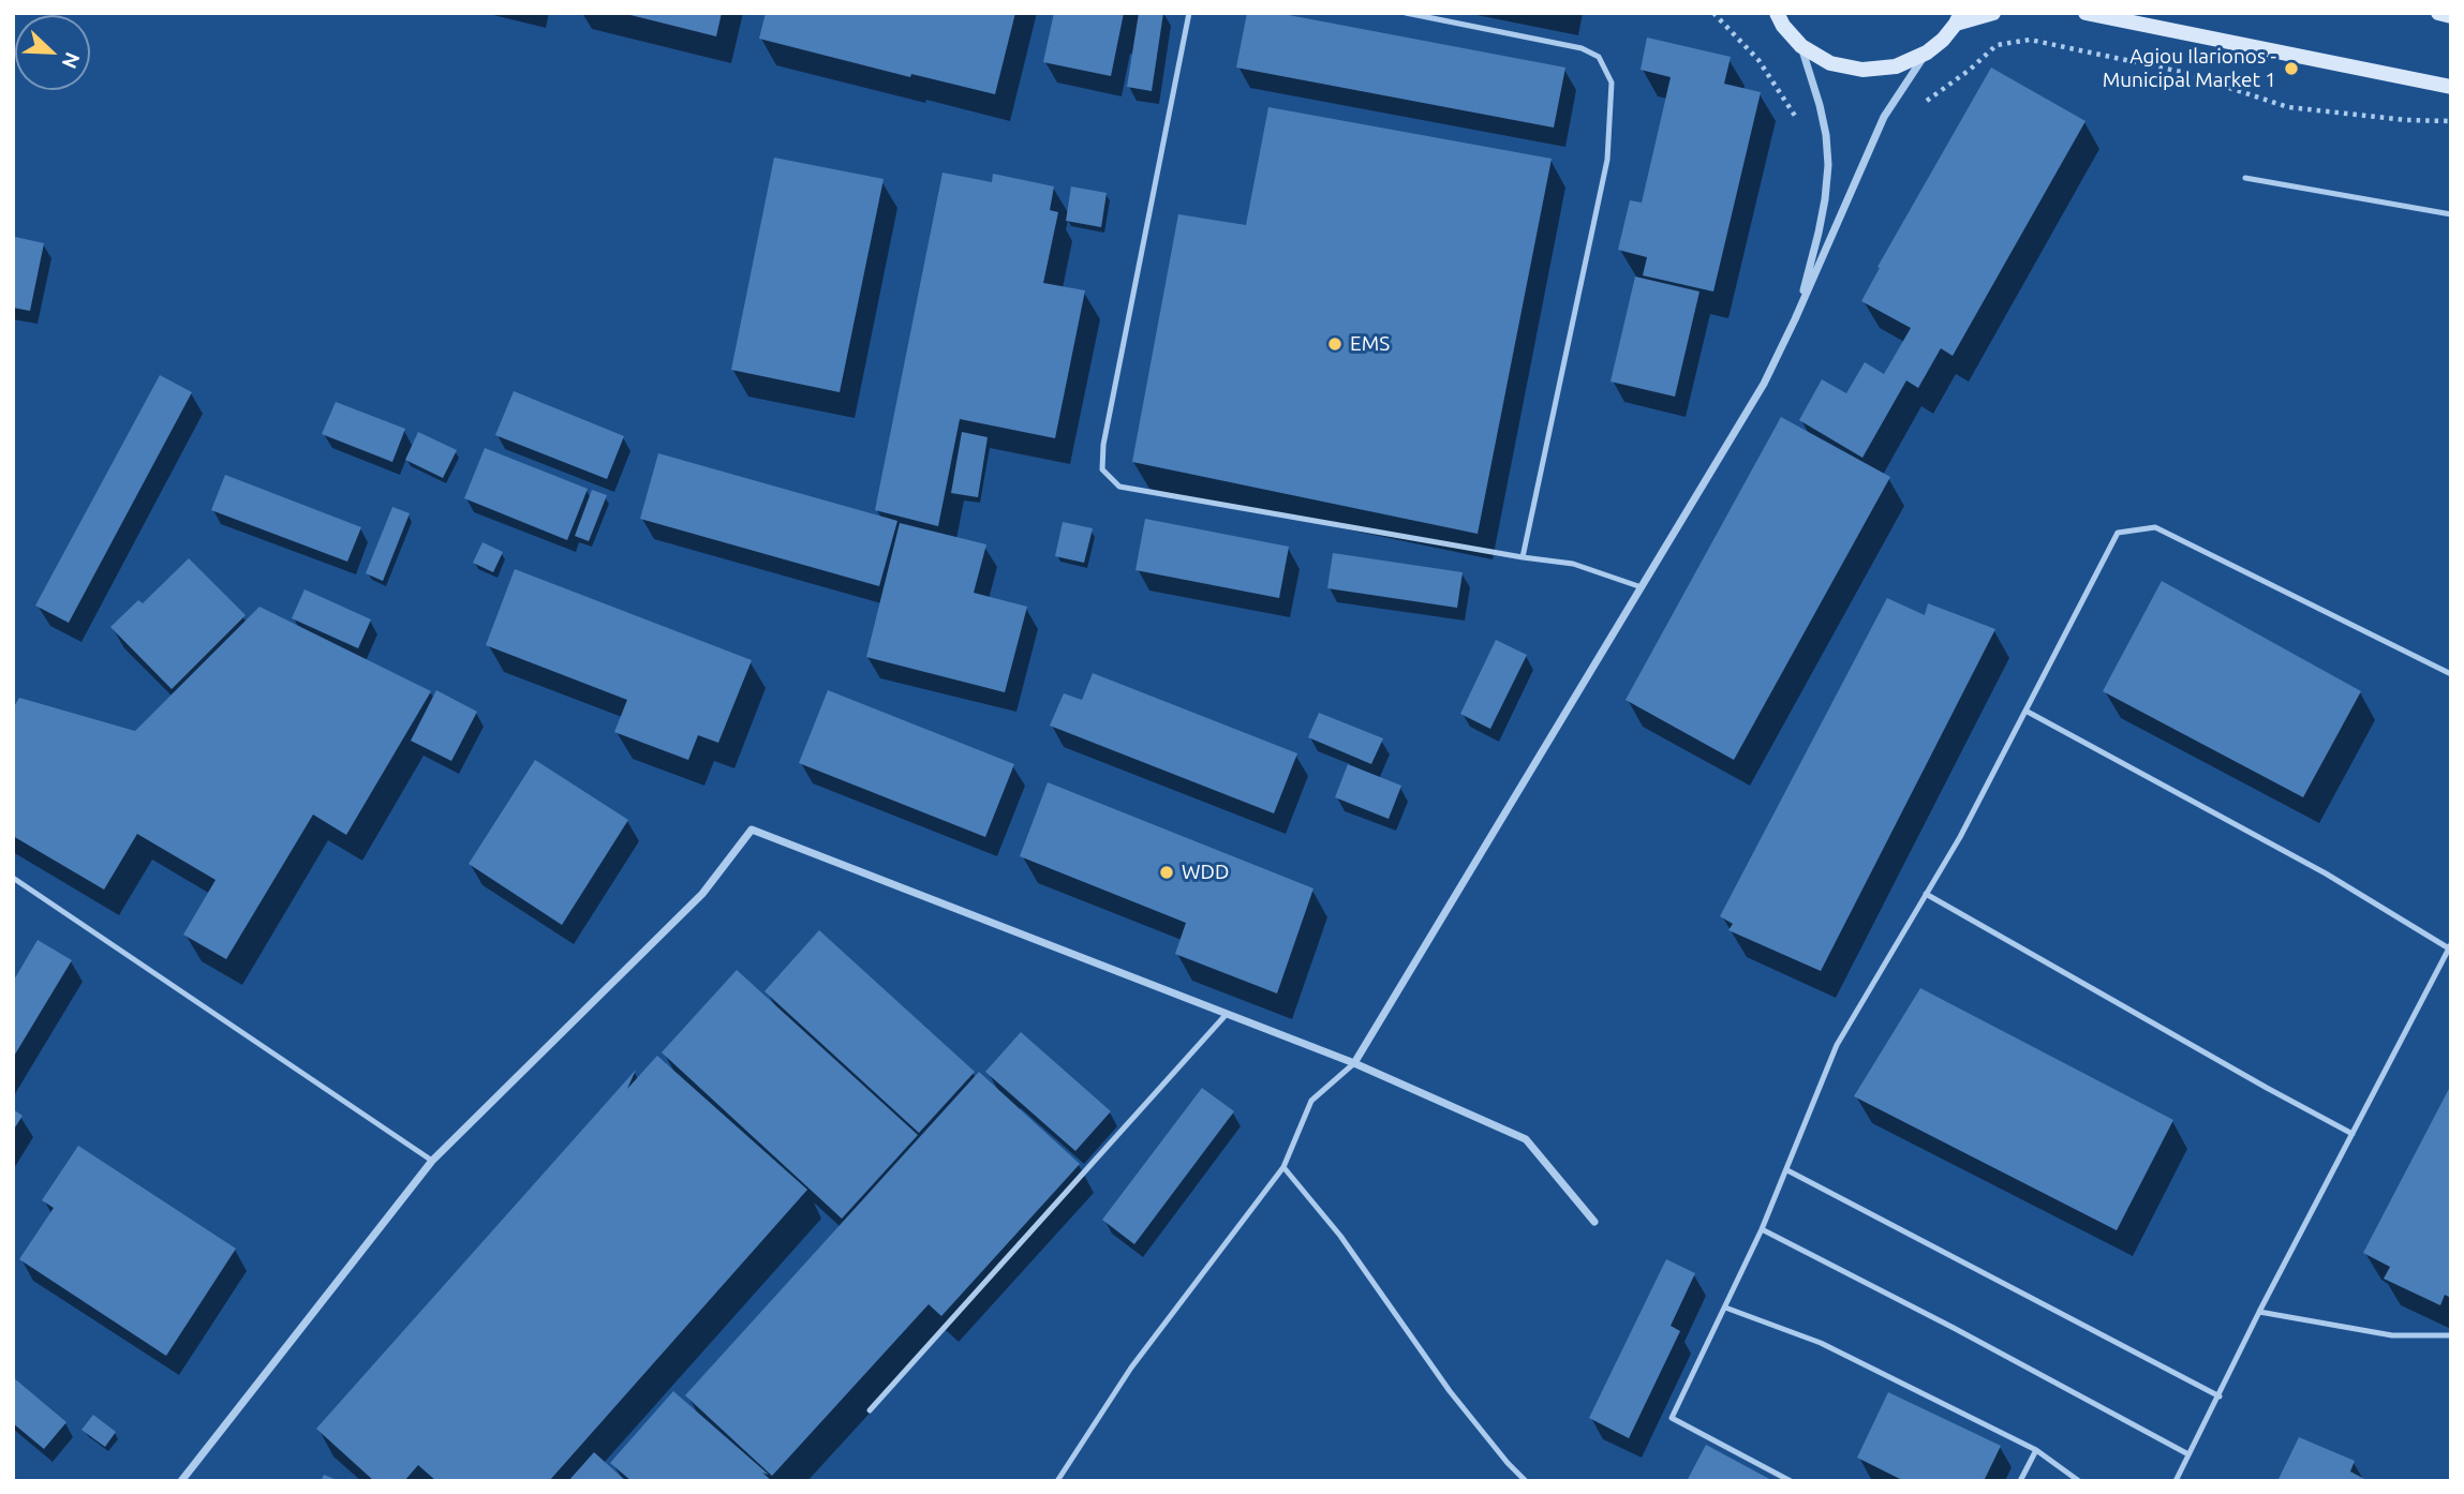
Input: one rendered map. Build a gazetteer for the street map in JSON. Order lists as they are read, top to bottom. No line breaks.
{"places":["Agiou Ilarionos - Municipal Market 1","EMS","WDD"],"north":"bottom right"}
